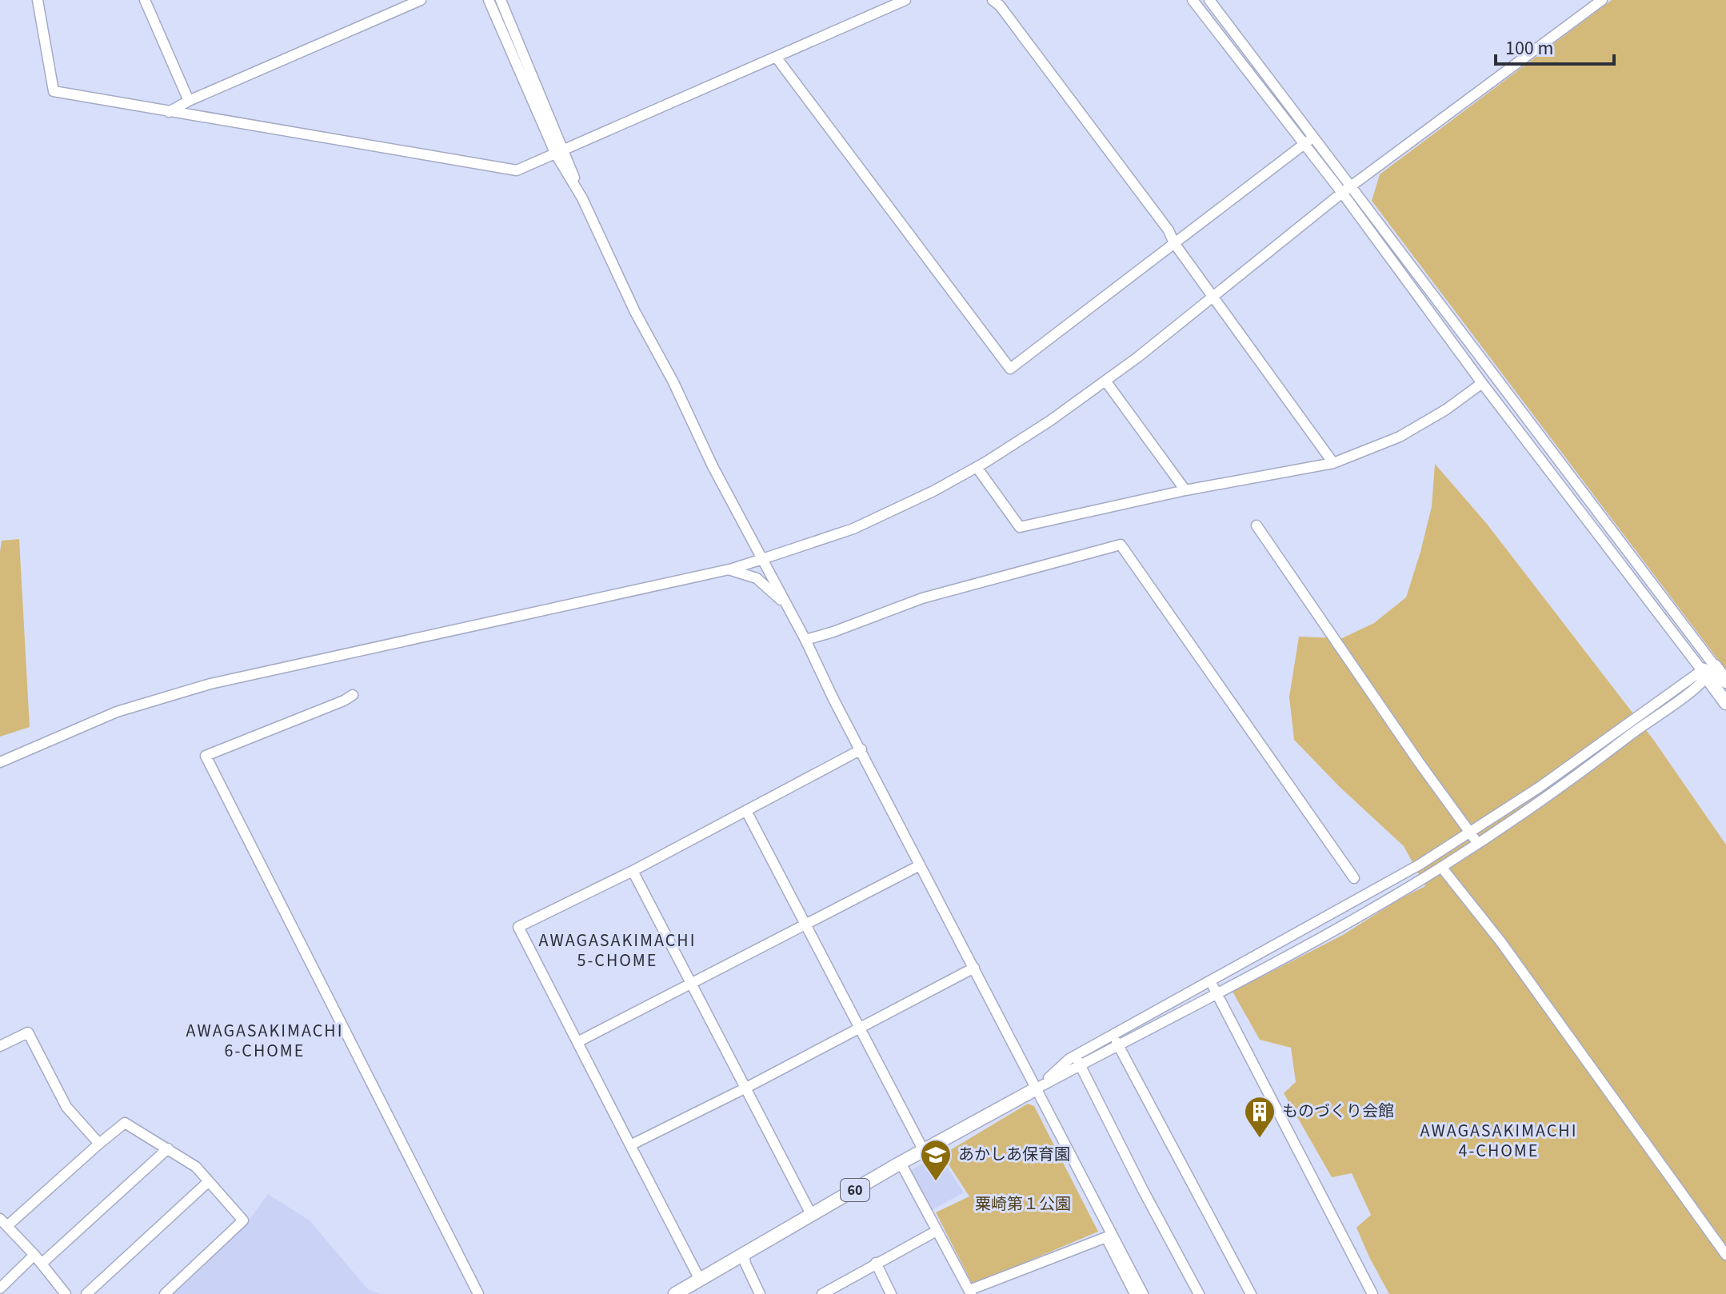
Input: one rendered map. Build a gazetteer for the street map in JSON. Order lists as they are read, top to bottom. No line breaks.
{"streets":{"main road":["60"]},"districts":["AWAGASAKIMACHI 5-CHOME","AWAGASAKIMACHI 6-CHOME","AWAGASAKIMACHI 4-CHOME"],"parks":["粟崎第１公園"],"places":{"building":["ものづくり会館"],"school or university":["あかしあ保育園"]},"scale_bar":"100 m"}
